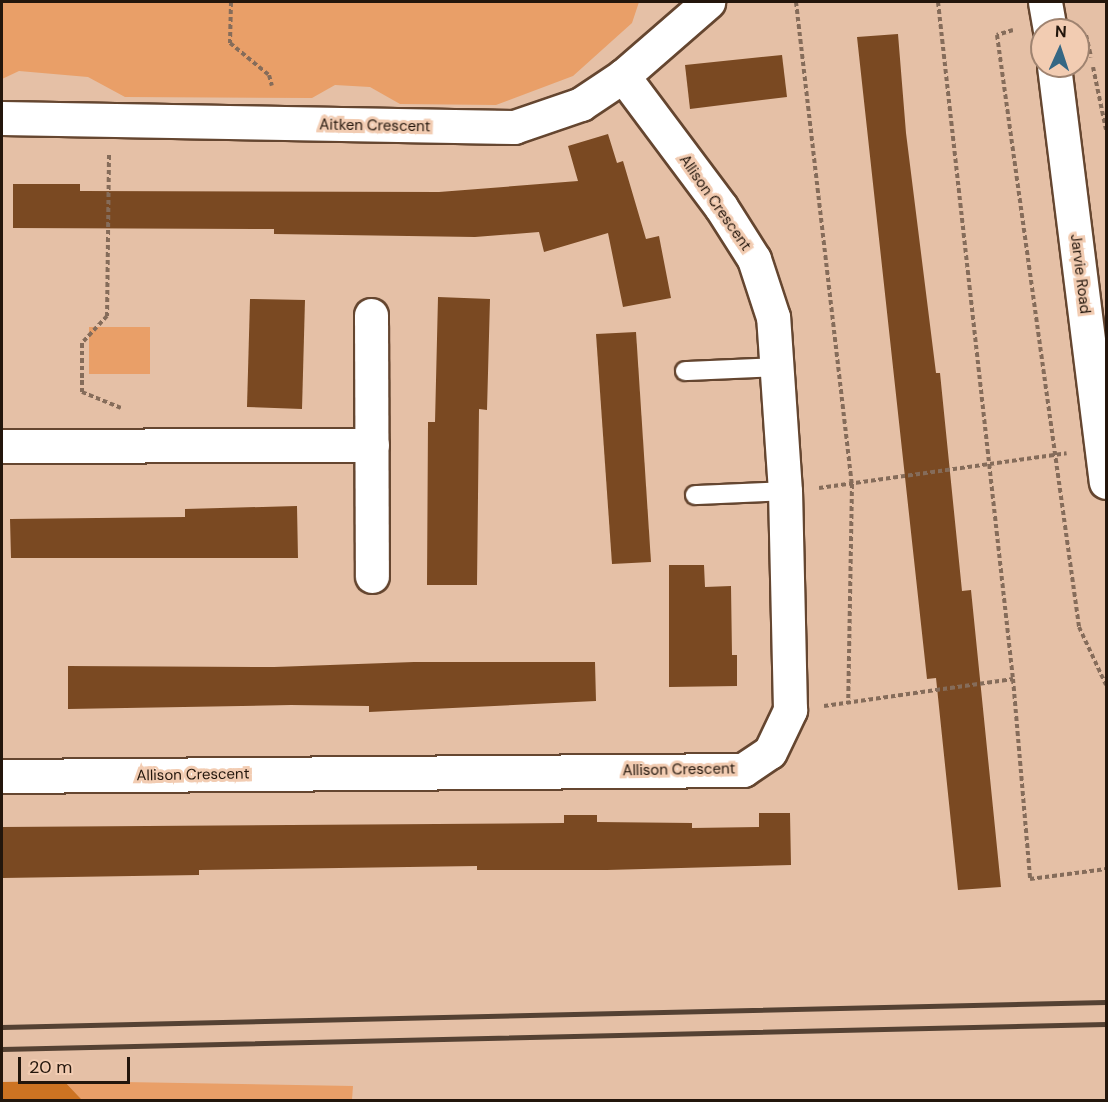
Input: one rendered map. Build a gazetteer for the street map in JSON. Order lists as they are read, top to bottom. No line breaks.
{"streets":{"street":["Aitken Crescent","Allison Crescent","Jarvie Road"]},"crossings":[["Aitken Crescent","Allison Crescent"]],"scale_bar":"20 m","north":"top"}
